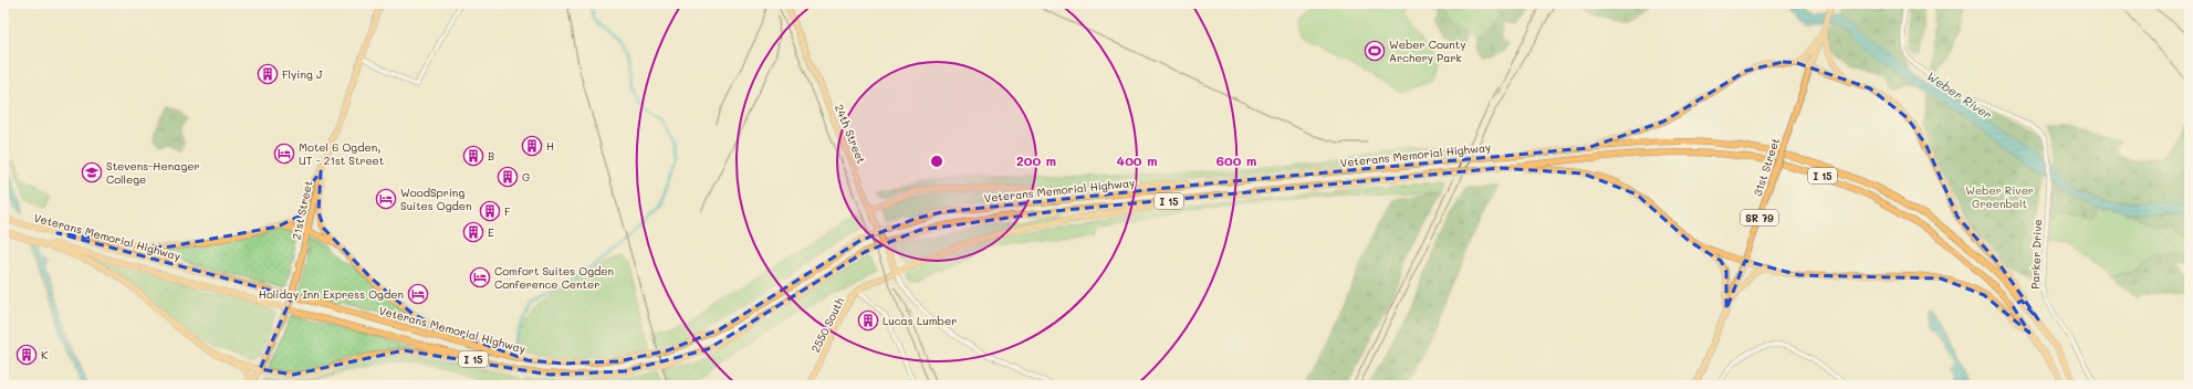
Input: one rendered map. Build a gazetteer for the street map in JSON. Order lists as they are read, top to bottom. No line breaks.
{"streets":{"highway":["Veterans Memorial Highway","I 15"],"main road":["24th Street","31st Street","21st Street","SR 79","2550 South"],"street":["Parker Drive"]},"crossings":[["24th Street","2550 South"]],"water":["Weber River"],"parks":["Weber River Greenbelt"],"places":{"sports":["Weber County Archery Park"],"building":["Flying J","H","B","G","F","E","Lucas Lumber","K"],"hotel":["Motel 6 Ogden, UT - 21st Street","WoodSpring Suites Ogden","Comfort Suites Ogden Conference Center","Holiday Inn Express Ogden"],"school or university":["Stevens-Henager College"]},"rings":["200 m","400 m","600 m"]}
